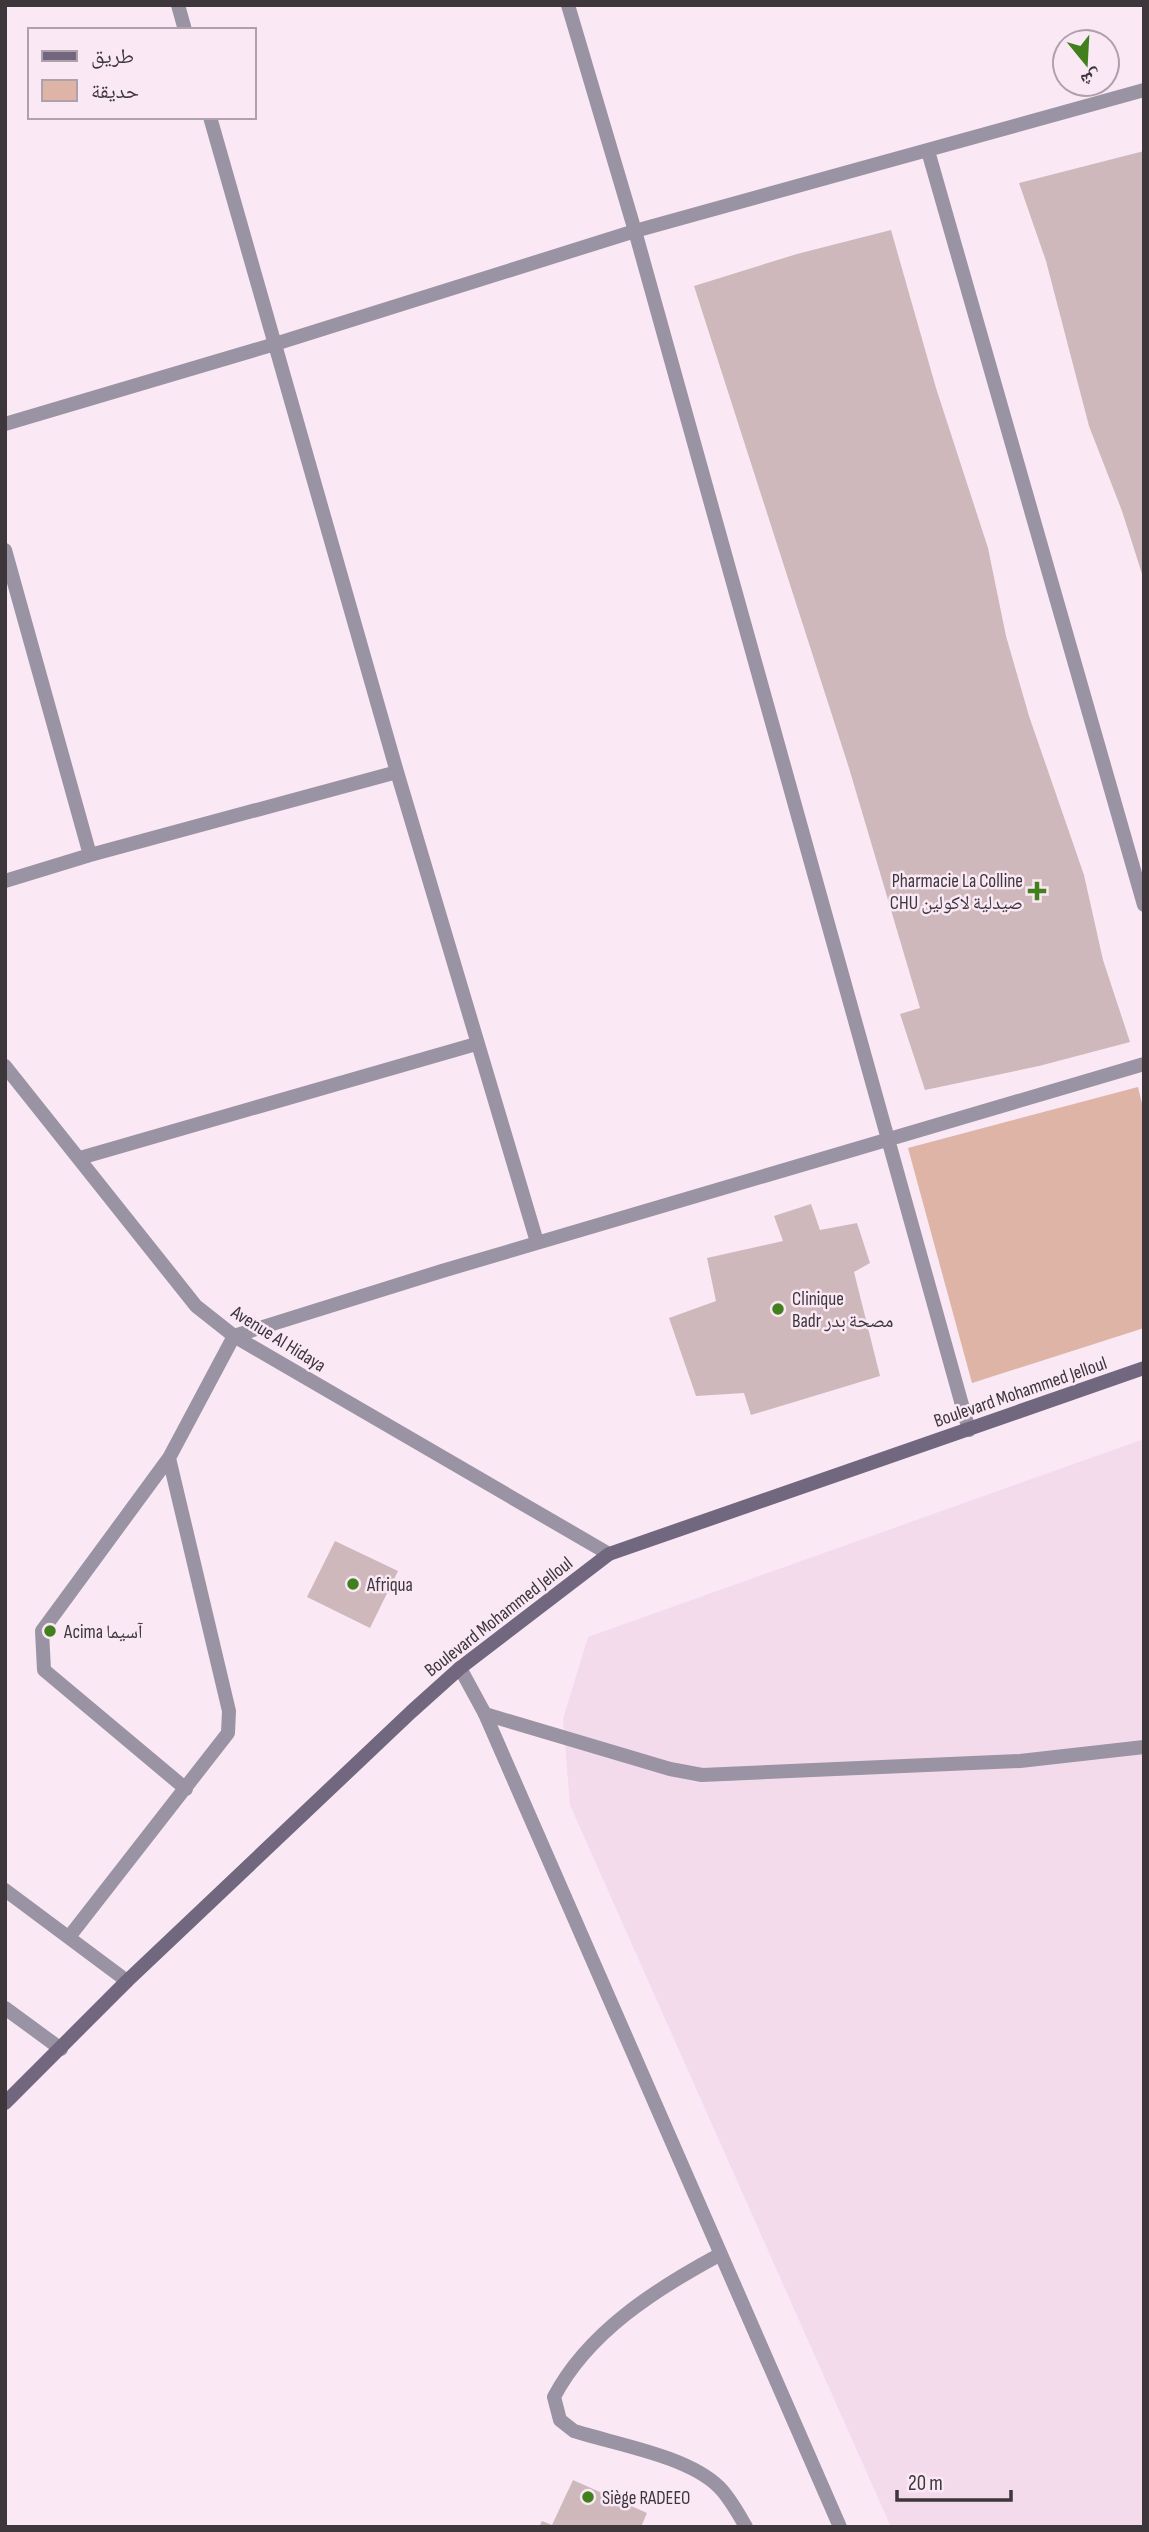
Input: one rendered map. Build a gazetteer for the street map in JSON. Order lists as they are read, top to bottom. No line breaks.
{"streets":{"street":["Avenue Al Hidaya","Boulevard Mohammed Jelloul"]},"crossings":[["Avenue Al Hidaya","Boulevard Mohammed Jelloul"]],"places":{"health":["Pharmacie La Colline CHU صيدلية لاكولين"],"other":["Clinique Badr مصحة بدر","Afriqua","Acima آسيما","Siège RADEEO"]},"legend":["طريق","حديقة"],"scale_bar":"20 m","north":"bottom"}
